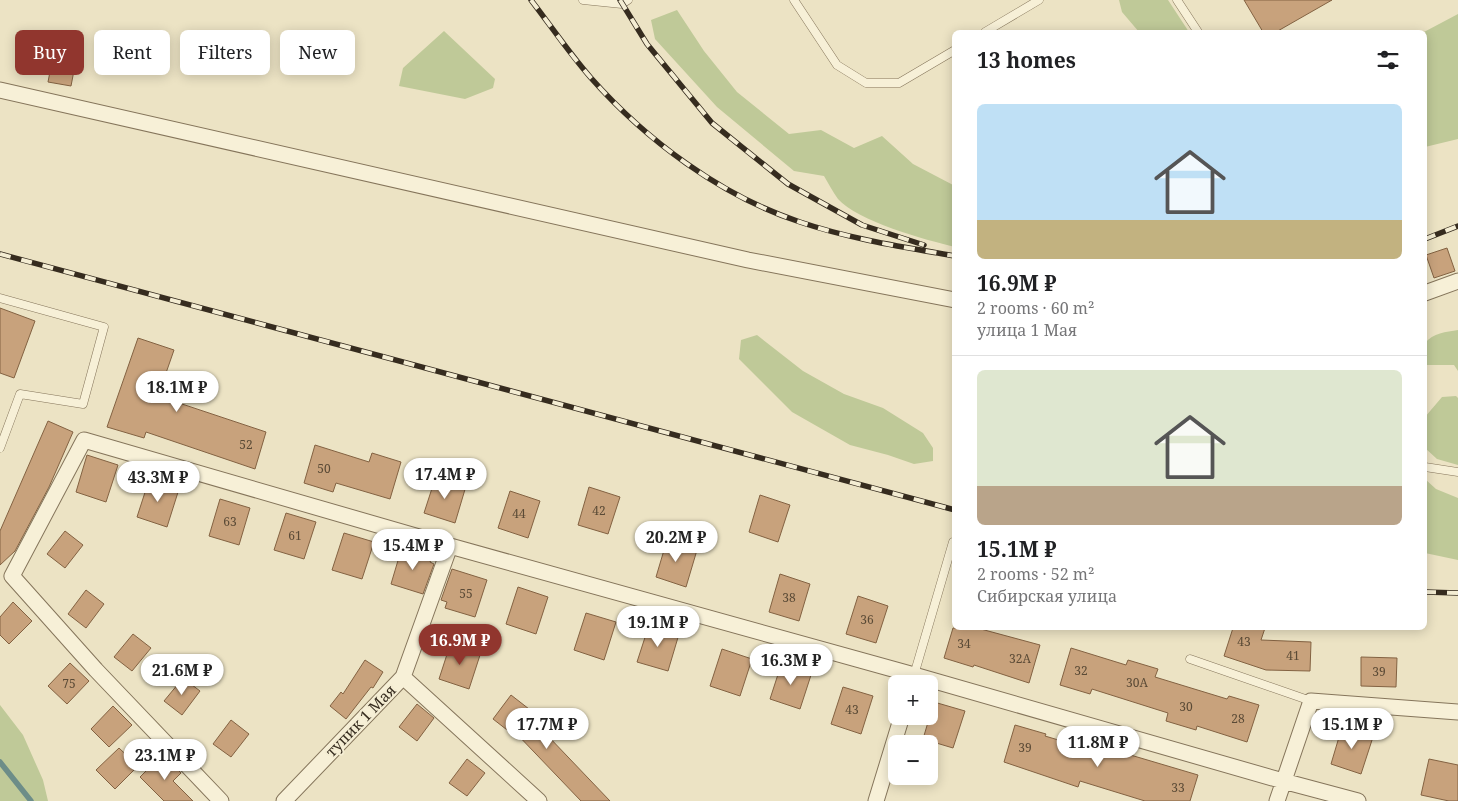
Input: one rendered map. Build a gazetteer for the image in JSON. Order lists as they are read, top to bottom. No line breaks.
{"streets":{"street":["тупик 1 Мая"]},"house_numbers":["52","50","42","44","63","61","55","38","36","43","34","41","32А","32","39","30А","75","30","43","28","39","33"],"page":{"chip":["Buy","Rent","Filters","New"],"heading":"13 homes","list":[{"name":"16.9M ₽","note":"2 rooms · 60 m² · улица 1 Мая"},{"name":"15.1M ₽","note":"2 rooms · 52 m² · Сибирская улица"}],"price":["18.1M ₽","17.4M ₽","43.3M ₽","20.2M ₽","15.4M ₽","19.1M ₽","16.9M ₽","16.3M ₽","21.6M ₽","17.7M ₽","15.1M ₽","11.8M ₽","23.1M ₽"],"map_buttons":["+","−"]}}
